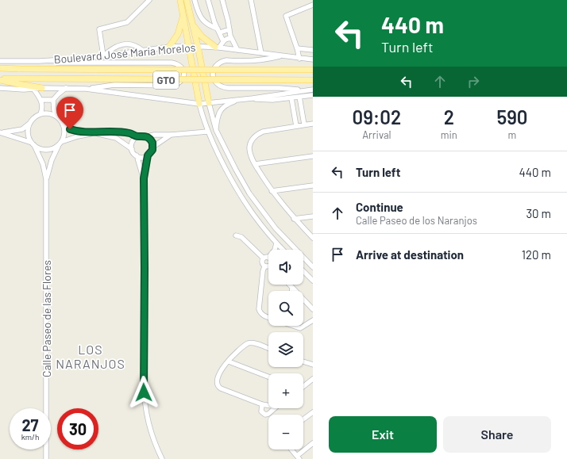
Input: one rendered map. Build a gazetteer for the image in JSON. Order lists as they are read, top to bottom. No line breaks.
{"streets":{"main road":["Boulevard José María Morelos","GTO"],"street":["Calle Paseo de las Flores"]},"districts":["LOS NARANJOS"],"page":{"turn":["440 m","Turn left"],"eta":["09:02","Arrival","2","min","590","m"],"list":[{"name":"Turn left","value":"440 m"},{"name":"Continue","note":"Calle Paseo de los Naranjos","value":"30 m"},{"name":"Arrive at destination","value":"120 m"}],"map_buttons":["+","−"],"speed":"27 km/h","limit":"30","buttons":["Exit","Share"]}}
